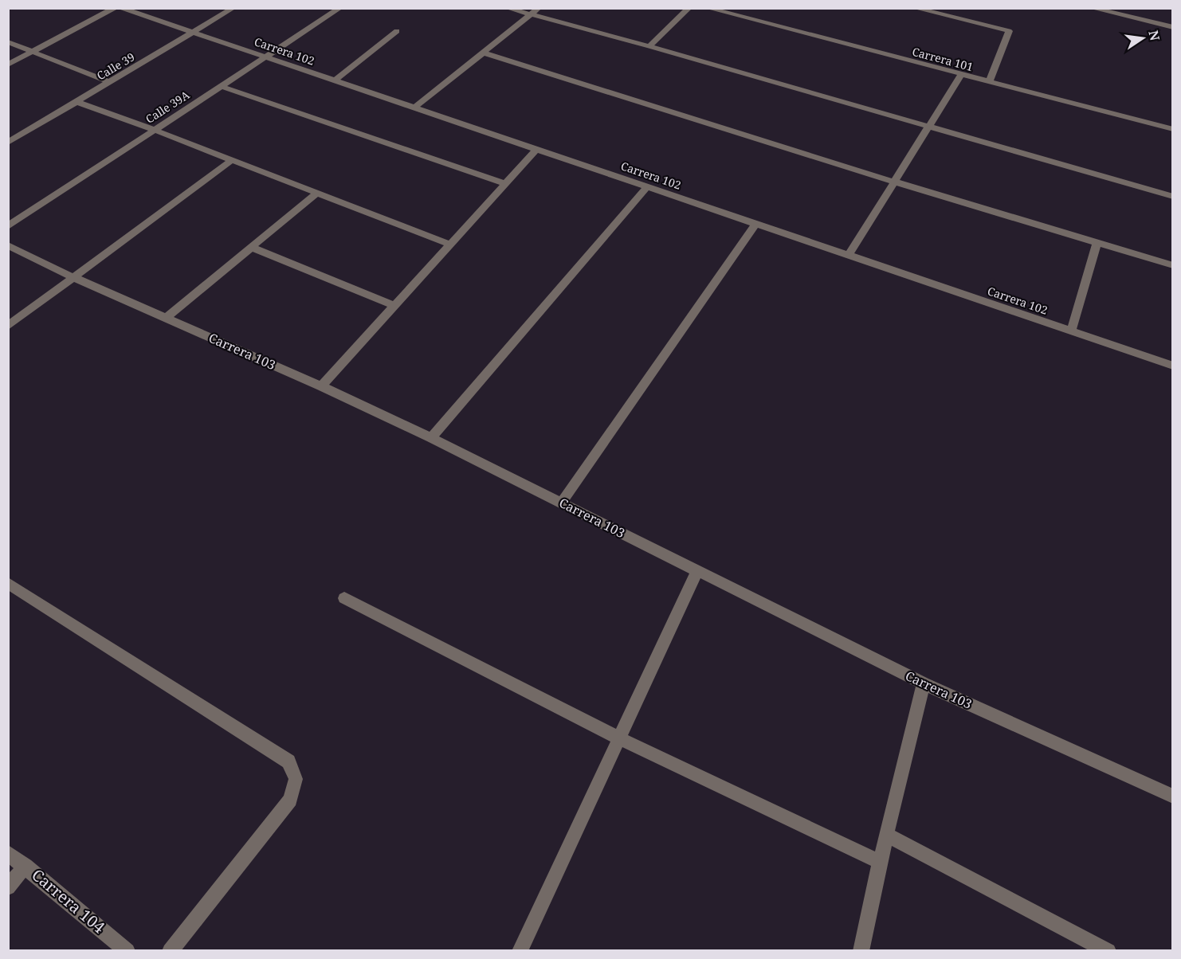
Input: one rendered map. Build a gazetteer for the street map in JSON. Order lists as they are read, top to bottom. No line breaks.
{"streets":{"street":["Carrera 102","Carrera 101","Calle 39","Calle 39A","Carrera 103","Carrera 104"]},"crossings":[["Carrera 102","Calle 39"],["Carrera 102","Calle 39A"]],"north":"right"}
